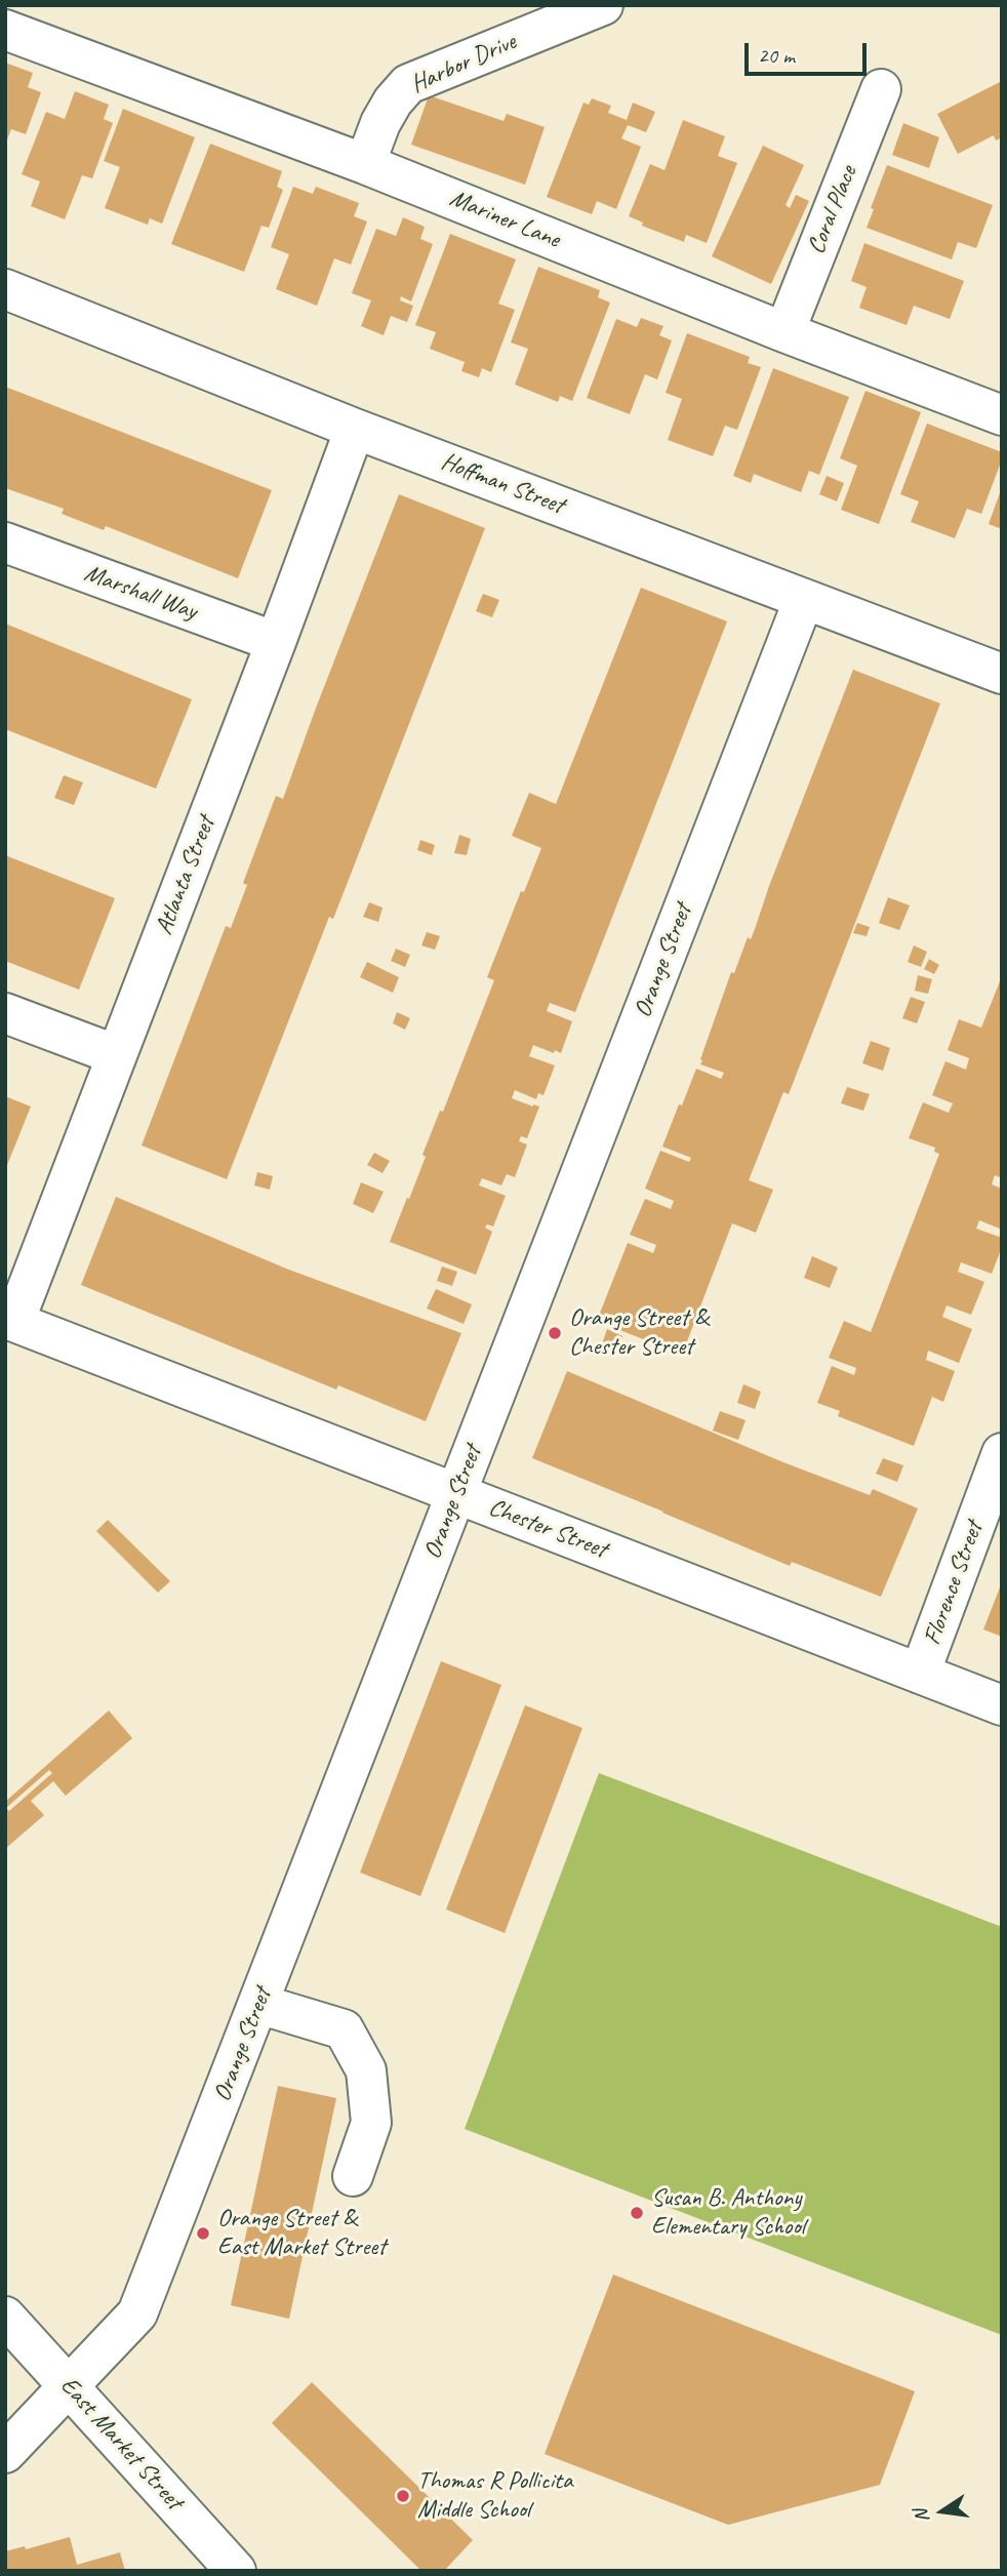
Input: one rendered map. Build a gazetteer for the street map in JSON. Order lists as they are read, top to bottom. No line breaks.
{"streets":{"street":["Harbor Drive","Coral Place","Mariner Lane","Hoffman Street","Marshall Way","Atlanta Street","Orange Street","Chester Street","Florence Street","East Market Street"]},"crossings":[["Harbor Drive","Mariner Lane"],["Coral Place","Mariner Lane"],["Hoffman Street","Atlanta Street"],["Hoffman Street","Orange Street"],["Marshall Way","Atlanta Street"],["Atlanta Street","Chester Street"],["Orange Street","Chester Street"],["Orange Street","East Market Street"],["Chester Street","Florence Street"]],"places":["Orange Street & Chester Street","Susan B. Anthony Elementary School","Orange Street & East Market Street","Thomas R Pollicita Middle School"],"scale_bar":"20 m","north":"left"}
